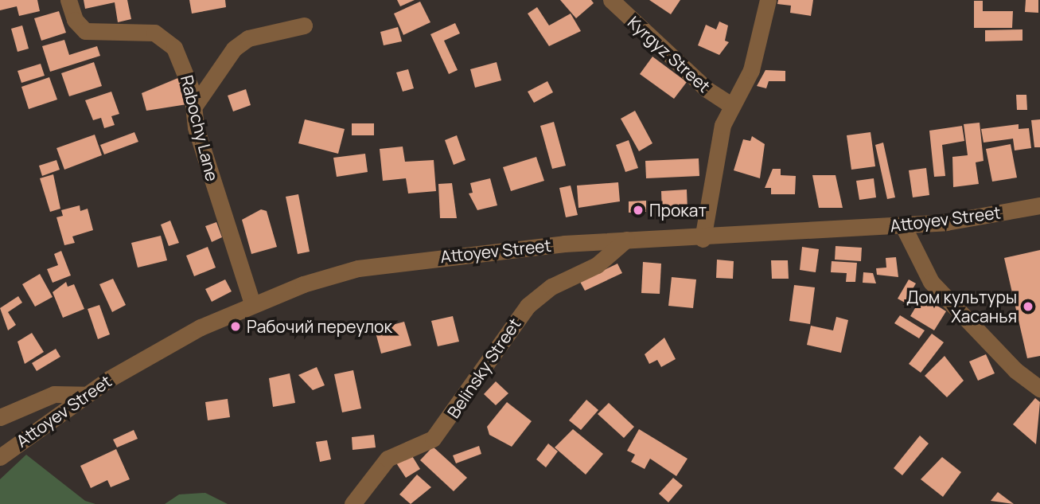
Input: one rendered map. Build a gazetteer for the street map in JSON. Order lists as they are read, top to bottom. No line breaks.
{"streets":{"street":["Kyrgyz Street","Rabochy Lane","Attoyev Street","Belinsky Street"]},"crossings":[["Rabochy Lane","Attoyev Street"],["Attoyev Street","Belinsky Street"]],"places":["Прокат","Дом культуры Хасанья","Рабочий переулок"]}
